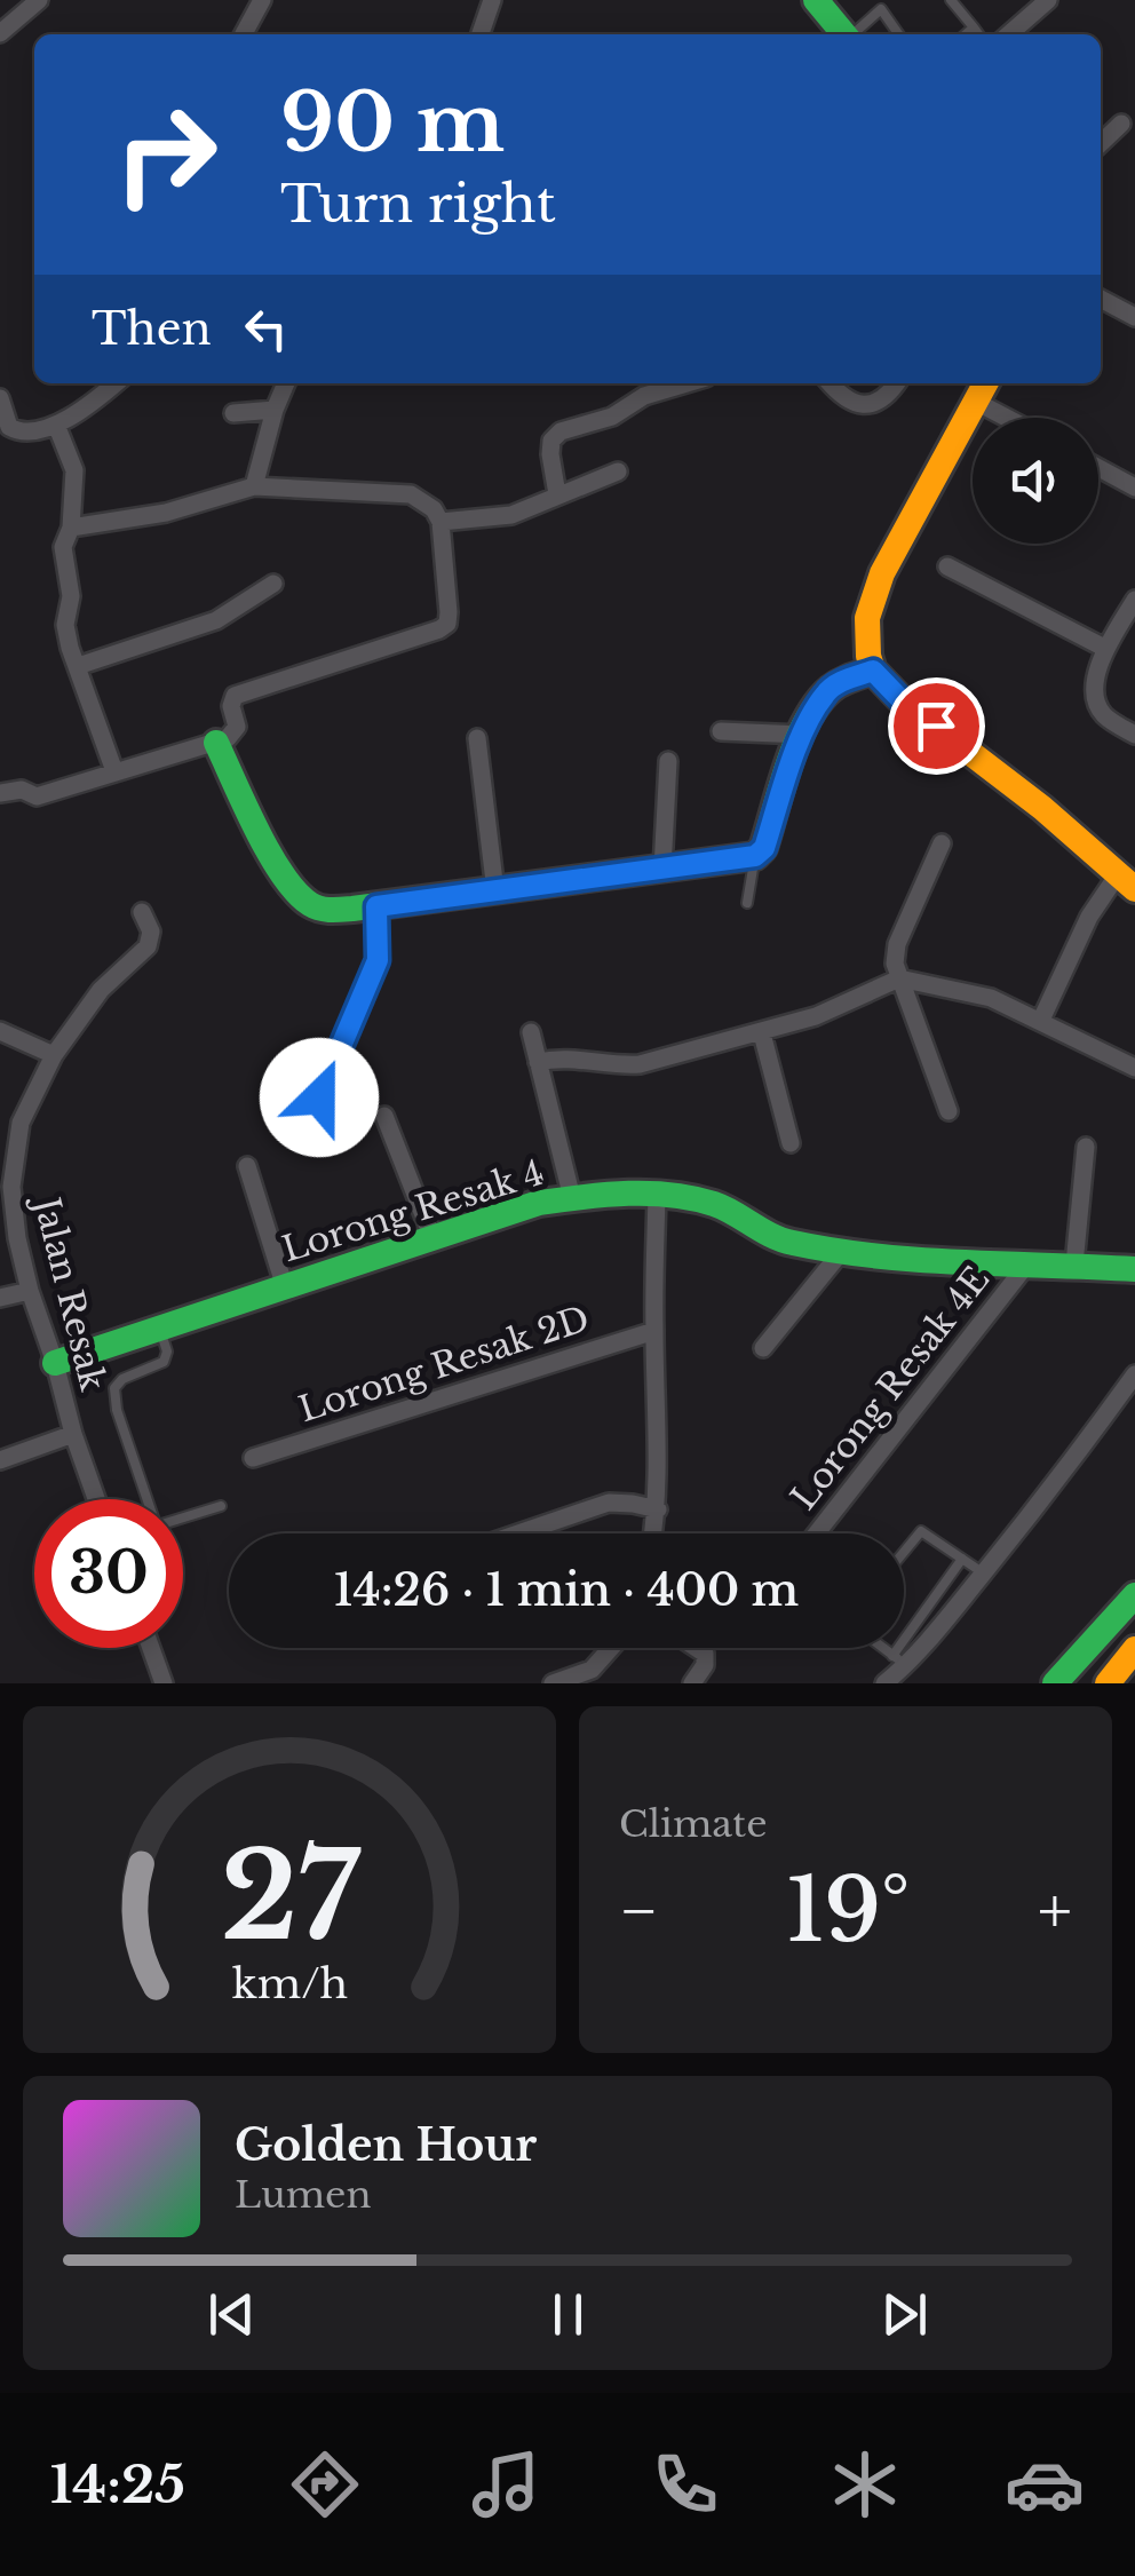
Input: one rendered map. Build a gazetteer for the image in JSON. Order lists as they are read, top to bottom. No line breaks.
{"streets":{"main road":["Lorong Resak 4"],"street":["Jalan Resak","Lorong Resak 2D","Lorong Resak 4E"]},"crossings":[["Lorong Resak 4","Jalan Resak"],["Lorong Resak 4","Lorong Resak 4E"]],"page":{"turn":["90 m","Turn right"],"then":"Then","limit":"30","trip":"14:26 · 1 min · 400 m","tile":"Climate","heat":["−","19°","+"],"song":["Golden Hour","Lumen"],"tabs":"14:25","gauge":["27","km/h"]}}
